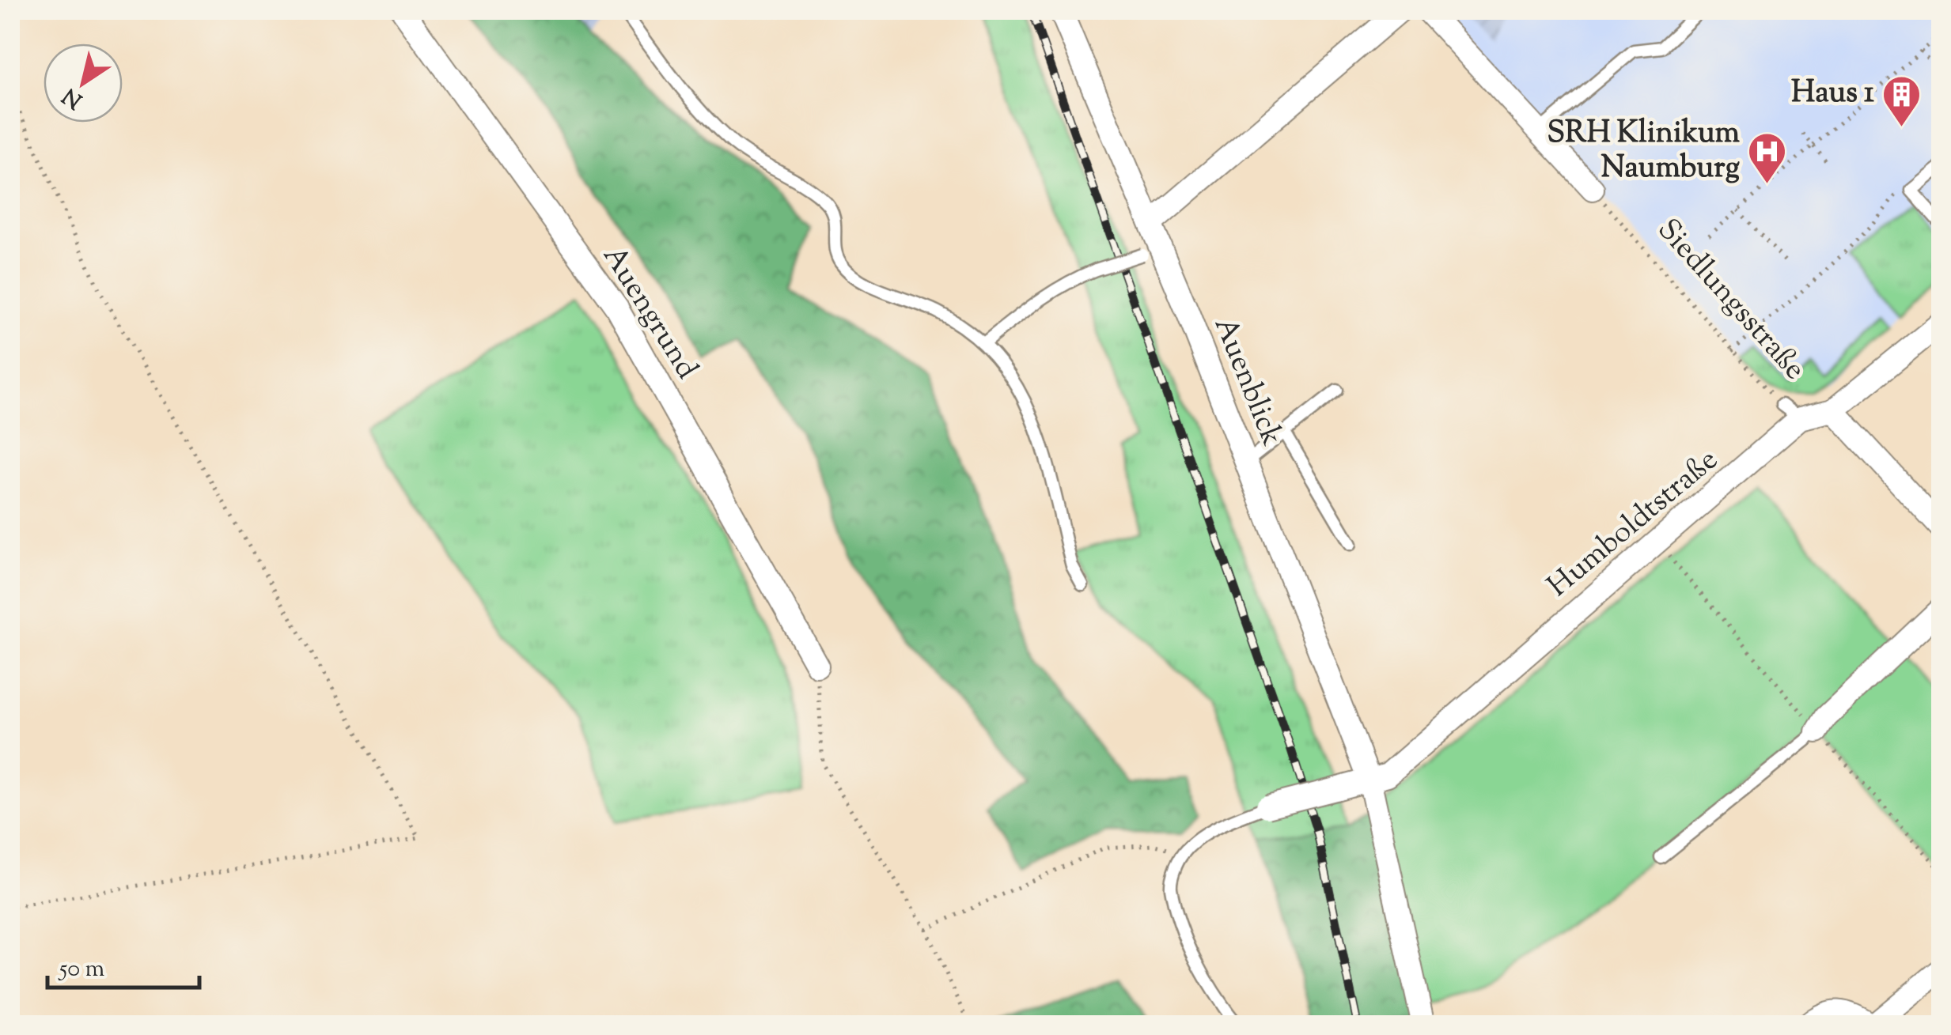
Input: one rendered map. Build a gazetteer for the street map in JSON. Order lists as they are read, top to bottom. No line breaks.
{"streets":{"street":["Auengrund","Auenblick","Humboldtstraße"],"lane":["Siedlungsstraße"]},"crossings":[["Siedlungsstraße","Humboldtstraße"],["Auenblick","Humboldtstraße"]],"places":{"building":["Haus 1"],"hospital":["SRH Klinikum Naumburg"]},"scale_bar":"50 m","north":"bottom left"}
